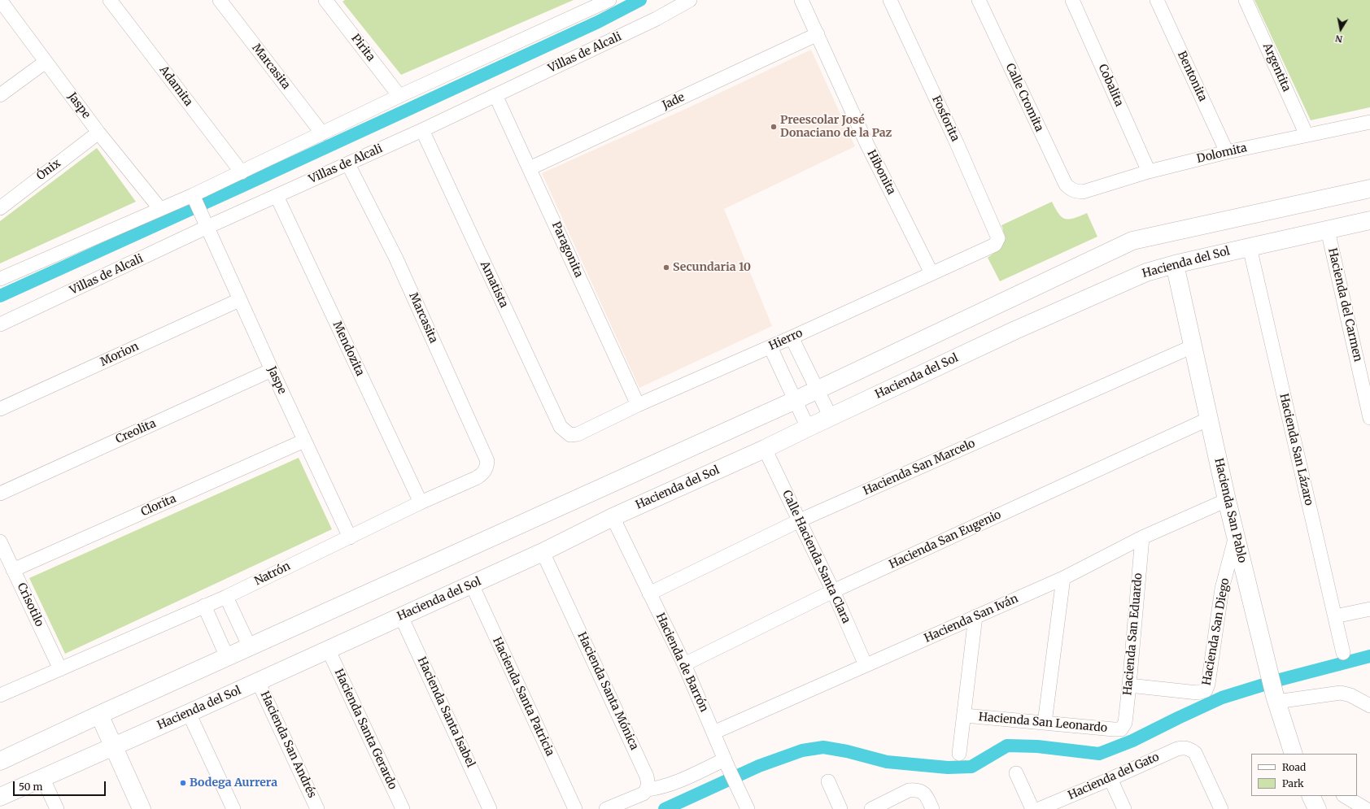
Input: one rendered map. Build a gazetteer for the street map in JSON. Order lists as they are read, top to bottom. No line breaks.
{"streets":{"street":["Pirita","Villas de Alcali","Marcasita","Argentita","Bentonita","Cobalita","Adamita","Calle Cromita","Jade","Jaspe","Fosforita","Dolomita","Ónix","Hibonita","Paragonita","Hacienda del Sol","Amatista","Hacienda del Carmen","Hierro","Mendozita","Morion","Creolita","Hacienda San Lázaro","Hacienda San Marcelo","Clorita","Hacienda San Pablo","Hacienda San Eugenio","Calle Hacienda Santa Clara","Natrón","Crisotilo","Hacienda San Iván","Hacienda San Diego","Hacienda San Eduardo","Hacienda de Barrón","Hacienda Santa Mónica","Hacienda Santa Patricia","Hacienda Santa Isabel","Hacienda San Leonardo","Hacienda Santa Gerardo","Hacienda San Andrés","Hacienda del Gato"]},"crossings":[["Villas de Alcali","Marcasita"],["Villas de Alcali","Jaspe"],["Villas de Alcali","Paragonita"],["Villas de Alcali","Amatista"],["Villas de Alcali","Mendozita"],["Marcasita","Natrón"],["Argentita","Dolomita"],["Bentonita","Dolomita"],["Cobalita","Dolomita"],["Calle Cromita","Dolomita"],["Jade","Hibonita"],["Jade","Paragonita"],["Jaspe","Ónix"],["Jaspe","Morion"],["Jaspe","Creolita"],["Jaspe","Clorita"],["Jaspe","Natrón"],["Fosforita","Hierro"],["Hibonita","Hierro"],["Paragonita","Hierro"],["Hacienda del Sol","Hacienda del Carmen"],["Hacienda del Sol","Hacienda San Lázaro"],["Hacienda del Sol","Hacienda San Pablo"],["Hacienda del Sol","Calle Hacienda Santa Clara"],["Hacienda del Sol","Hacienda de Barrón"],["Hacienda del Sol","Hacienda Santa Mónica"],["Hacienda del Sol","Hacienda Santa Patricia"],["Hacienda del Sol","Hacienda Santa Isabel"],["Hacienda del Sol","Hacienda Santa Gerardo"],["Hacienda del Sol","Hacienda San Andrés"],["Amatista","Hierro"],["Mendozita","Natrón"],["Hacienda San Marcelo","Hacienda San Pablo"],["Hacienda San Marcelo","Calle Hacienda Santa Clara"],["Hacienda San Marcelo","Hacienda de Barrón"],["Clorita","Crisotilo"],["Hacienda San Pablo","Hacienda San Eugenio"],["Hacienda San Pablo","Hacienda San Iván"],["Hacienda San Pablo","Hacienda San Diego"],["Hacienda San Eugenio","Calle Hacienda Santa Clara"],["Hacienda San Eugenio","Hacienda de Barrón"],["Calle Hacienda Santa Clara","Hacienda San Iván"],["Natrón","Crisotilo"],["Hacienda San Iván","Hacienda San Eduardo"],["Hacienda San Iván","Hacienda de Barrón"],["Hacienda San Diego","Hacienda San Eduardo"],["Hacienda San Eduardo","Hacienda San Leonardo"]],"places":["Preescolar José Donaciano de la Paz","Secundaria 10","Bodega Aurrera"],"legend":["Road","Park"],"scale_bar":"50 m","north":"bottom"}
